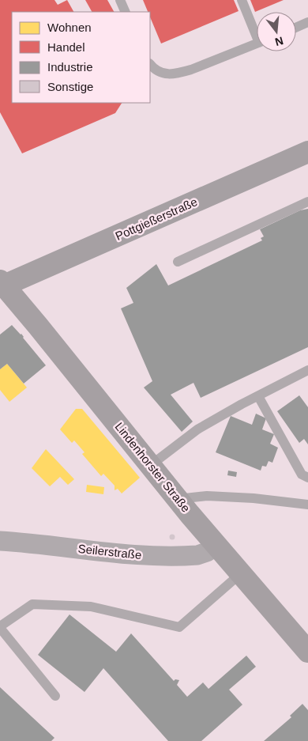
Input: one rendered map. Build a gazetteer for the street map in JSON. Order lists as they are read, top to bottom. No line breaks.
{"streets":{"street":["Pottgießerstraße","Lindenhorster Straße","Seilerstraße"]},"crossings":[["Pottgießerstraße","Lindenhorster Straße"],["Lindenhorster Straße","Seilerstraße"]],"legend":["Wohnen","Handel","Industrie","Sonstige"],"north":"bottom"}
